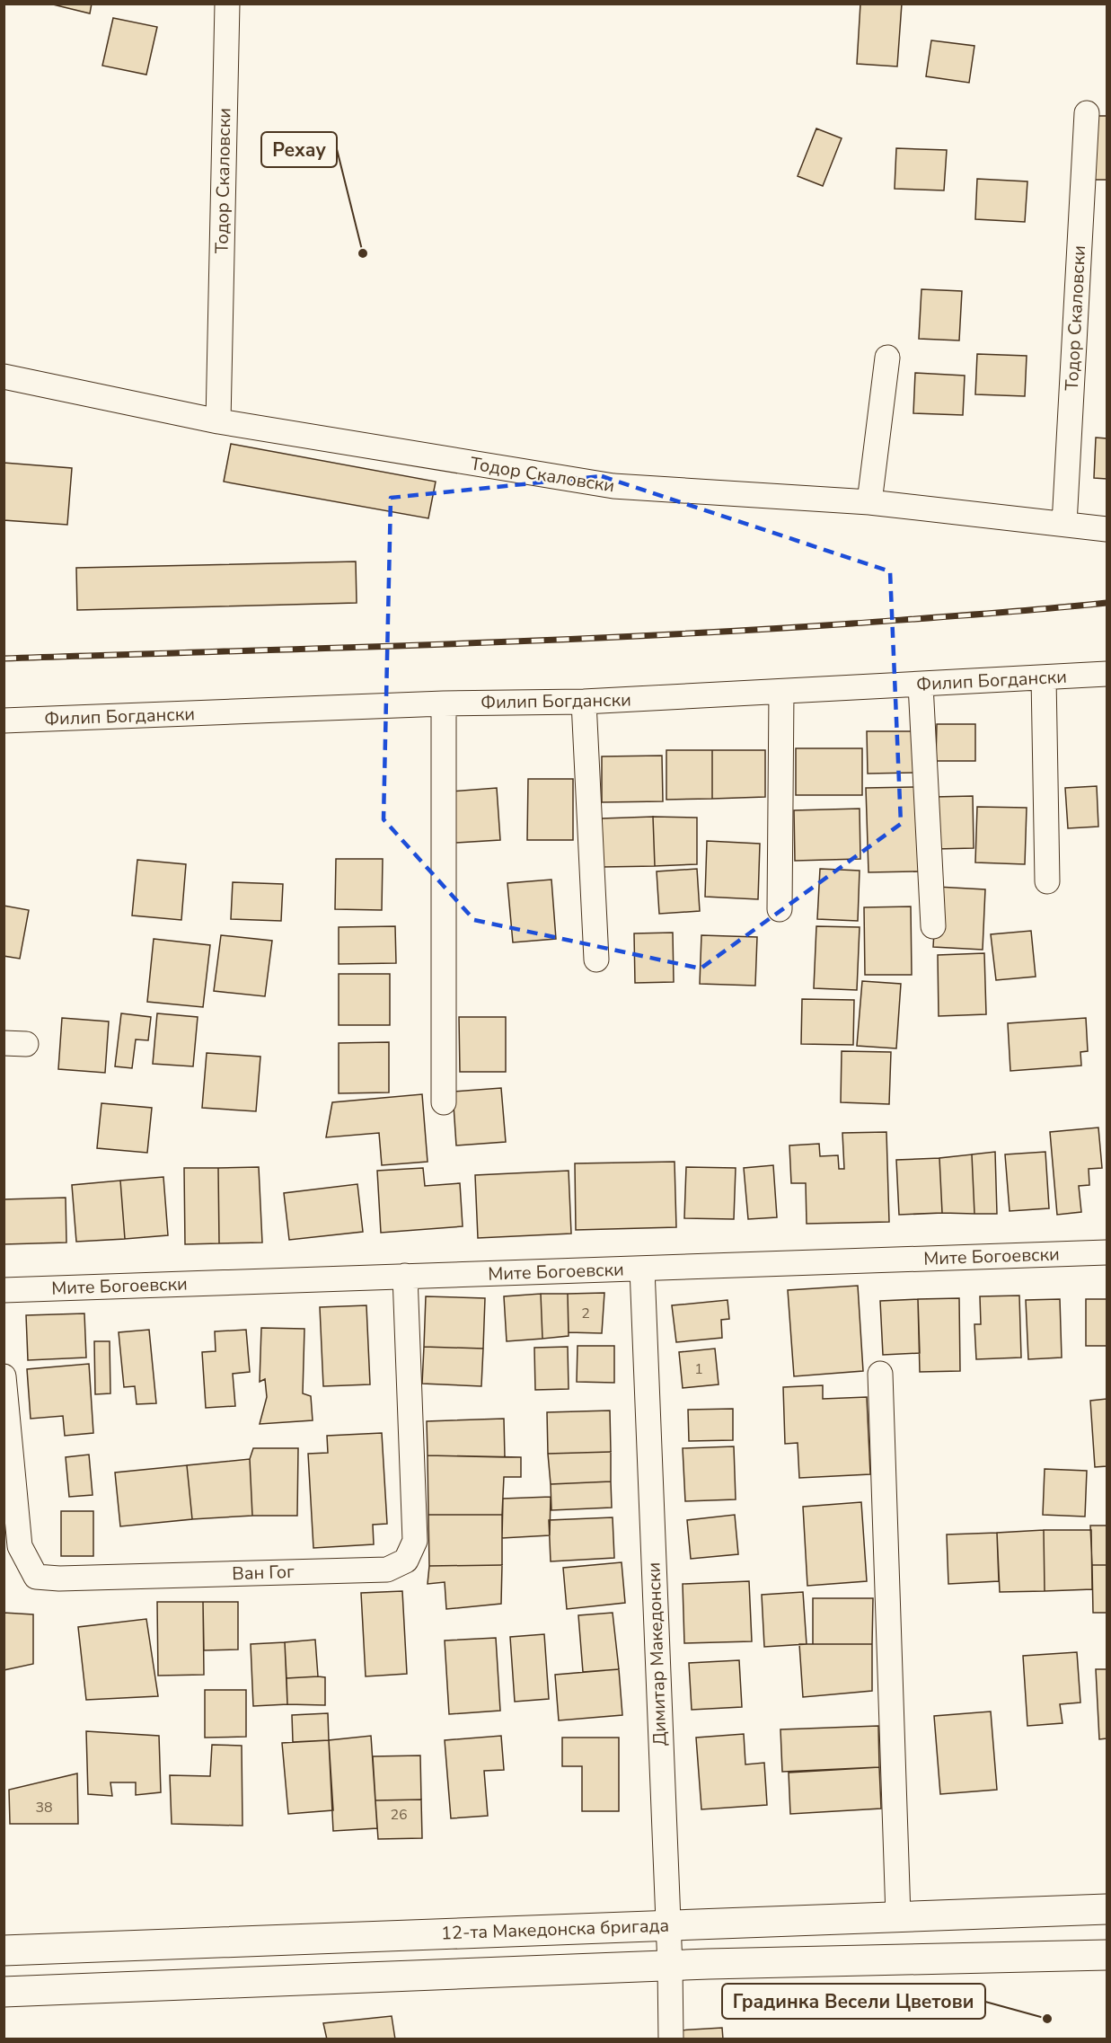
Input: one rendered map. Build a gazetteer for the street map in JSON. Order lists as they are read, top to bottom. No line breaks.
{"streets":{"street":["Тодор Скаловски","Филип Богдански","Мите Богоевски","Ван Гог","Димитар Македонски","12-та Македонска бригада"]},"crossings":[["Мите Богоевски","Ван Гог"],["Мите Богоевски","Димитар Македонски"],["Димитар Македонски","12-та Македонска бригада"]],"places":["Рехау","Градинка Весели Цветови"],"house_numbers":["2","1","38","26"]}
